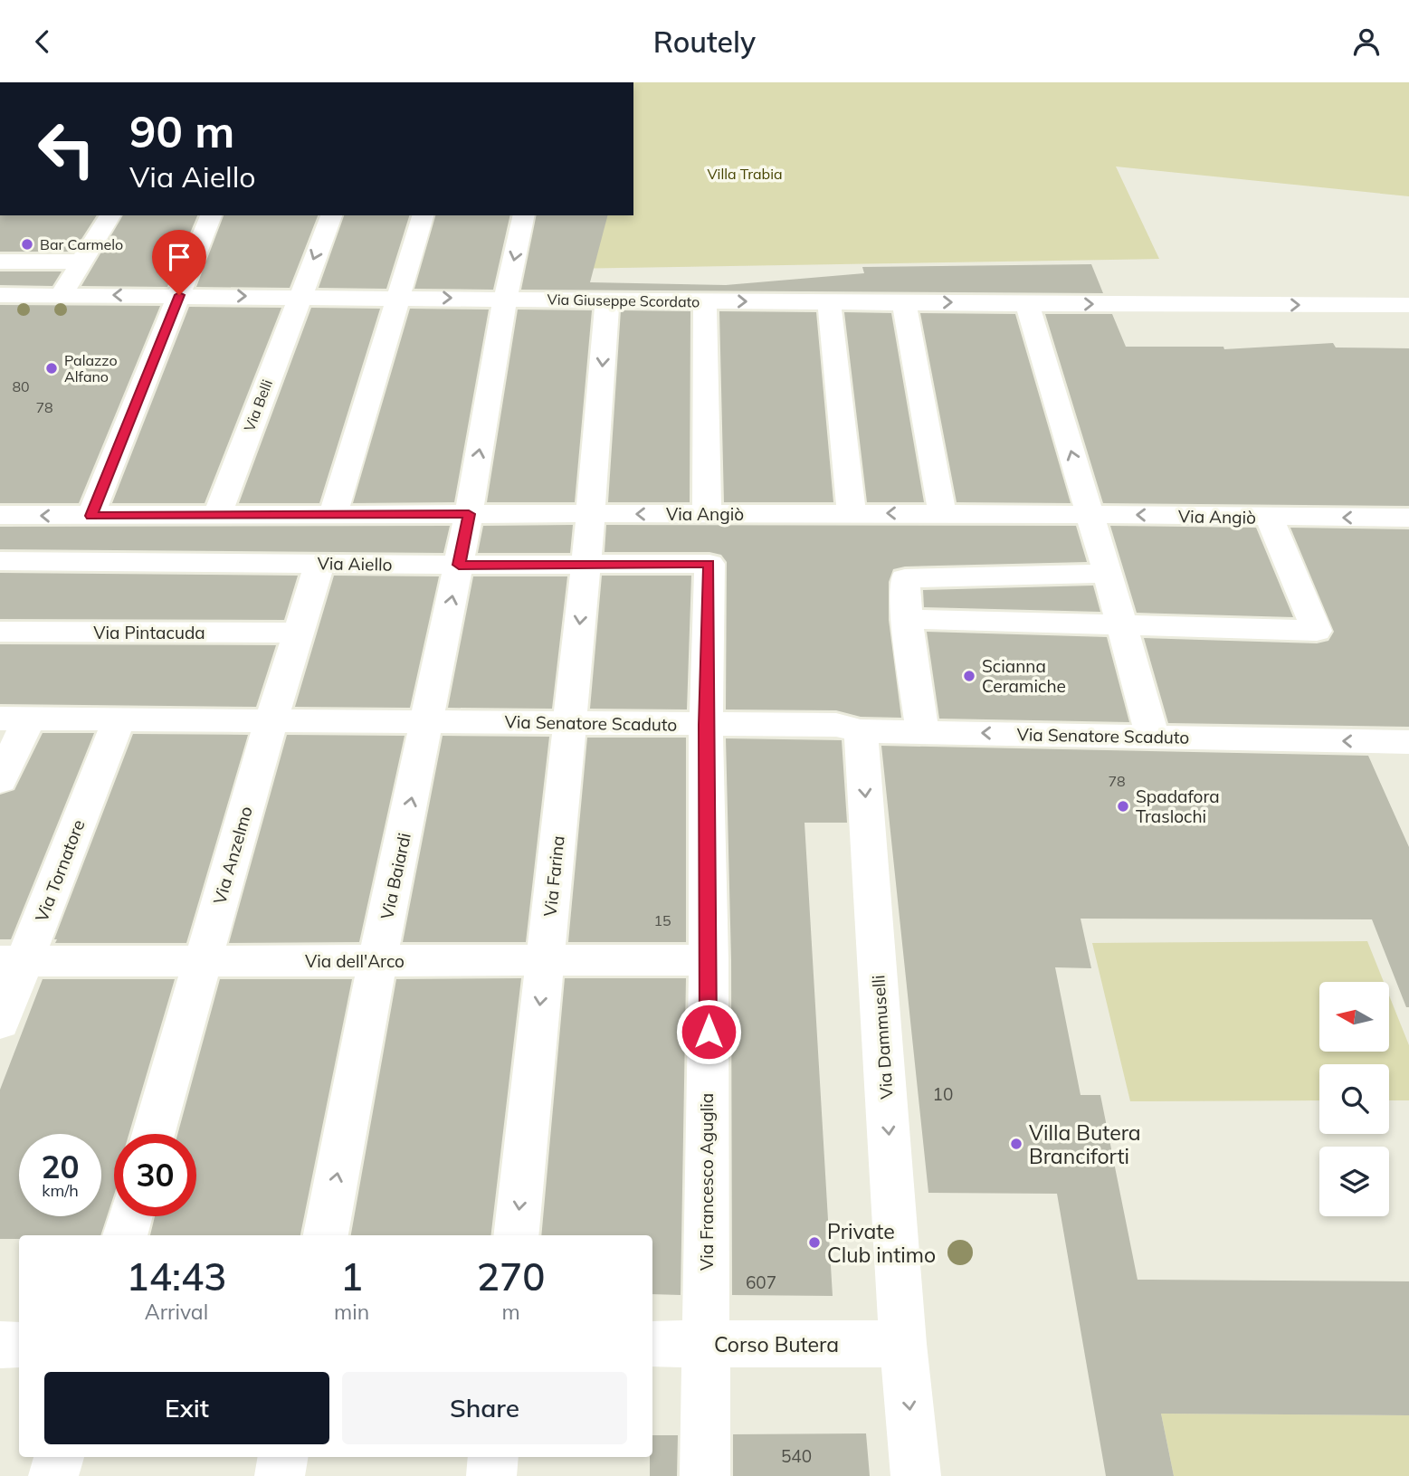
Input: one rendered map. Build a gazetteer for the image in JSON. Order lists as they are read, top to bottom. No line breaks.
{"streets":{"street":["Via Giuseppe Scordato","Via Belli","Via Angiò","Via Aiello","Via Pintacuda","Via Senatore Scaduto","Via Anzelmo","Via Tornatore","Via Baiardi","Via Farina","Via dell'Arco","Via Dammuselli","Via Francesco Aguglia","Corso Butera"]},"crossings":[["Via Giuseppe Scordato","Via Belli"],["Via Giuseppe Scordato","Via Baiardi"],["Via Giuseppe Scordato","Via Farina"],["Via Belli","Via Angiò"],["Via Angiò","Via Baiardi"],["Via Angiò","Via Farina"],["Via Aiello","Via Anzelmo"],["Via Aiello","Via Baiardi"],["Via Aiello","Via Farina"],["Via Aiello","Via Francesco Aguglia"],["Via Pintacuda","Via Anzelmo"],["Via Senatore Scaduto","Via Anzelmo"],["Via Senatore Scaduto","Via Tornatore"],["Via Senatore Scaduto","Via Baiardi"],["Via Senatore Scaduto","Via Farina"],["Via Senatore Scaduto","Via Dammuselli"],["Via Senatore Scaduto","Via Francesco Aguglia"],["Via Anzelmo","Via dell'Arco"],["Via Tornatore","Via dell'Arco"],["Via Baiardi","Via dell'Arco"],["Via Farina","Via dell'Arco"],["Via dell'Arco","Via Francesco Aguglia"],["Via Dammuselli","Corso Butera"],["Via Francesco Aguglia","Corso Butera"]],"one_way":["Via Angiò","Via Dammuselli"],"parks":["Villa Trabia"],"places":["Bar Carmelo","Palazzo Alfano","Scianna Ceramiche","Spadafora Traslochi","Villa Butera Branciforti","Private Club intimo"],"house_numbers":["80","78","78","15","10","607","540"],"north":"left","page":{"header":"Routely","turn":["90 m","Via Aiello"],"speed":"20 km/h","limit":"30","eta":["14:43","Arrival","1","min","270","m"],"buttons":["Exit","Share"]}}
